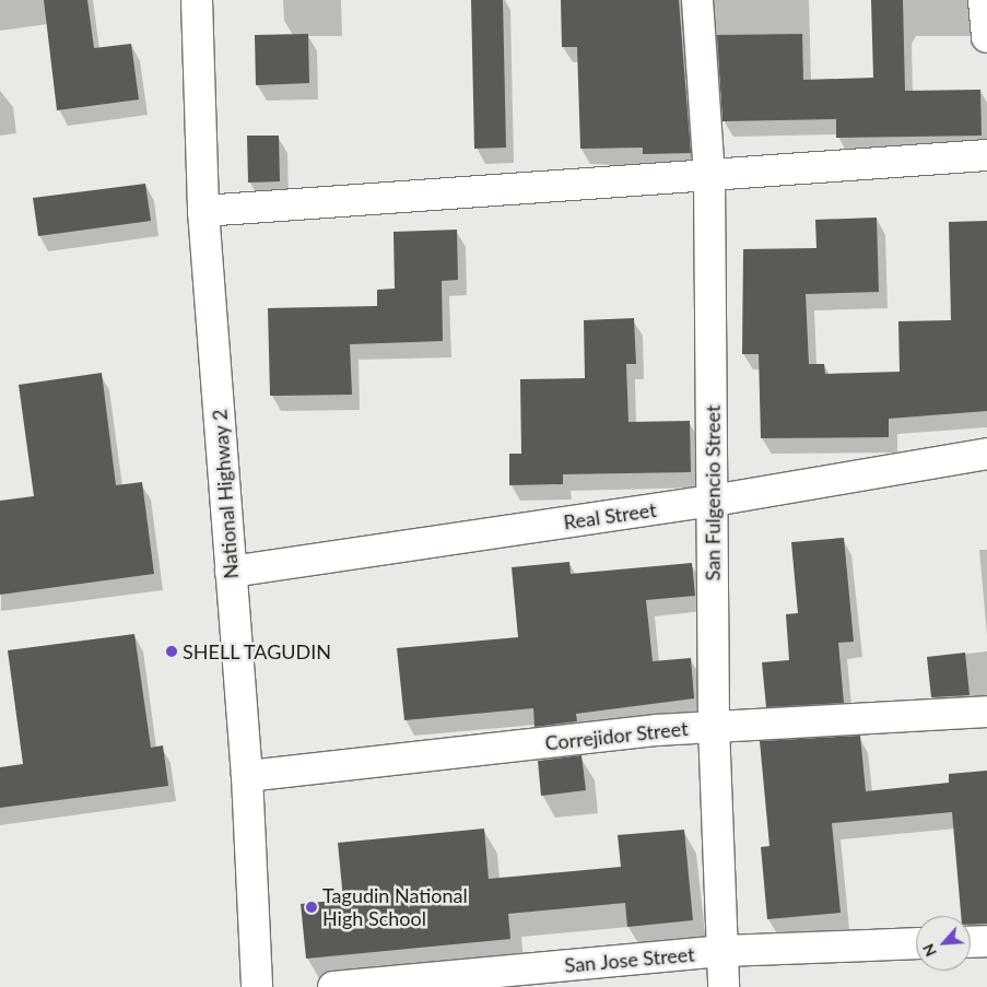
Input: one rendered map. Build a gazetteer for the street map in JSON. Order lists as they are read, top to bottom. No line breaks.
{"streets":{"main road":["San Fulgencio Street","National Highway 2","Real Street","Correjidor Street","San Jose Street"]},"crossings":[["San Fulgencio Street","Real Street"],["San Fulgencio Street","Correjidor Street"],["San Fulgencio Street","San Jose Street"],["National Highway 2","Real Street"],["National Highway 2","Correjidor Street"]],"places":["SHELL TAGUDIN","Tagudin National High School"],"north":"bottom left"}
